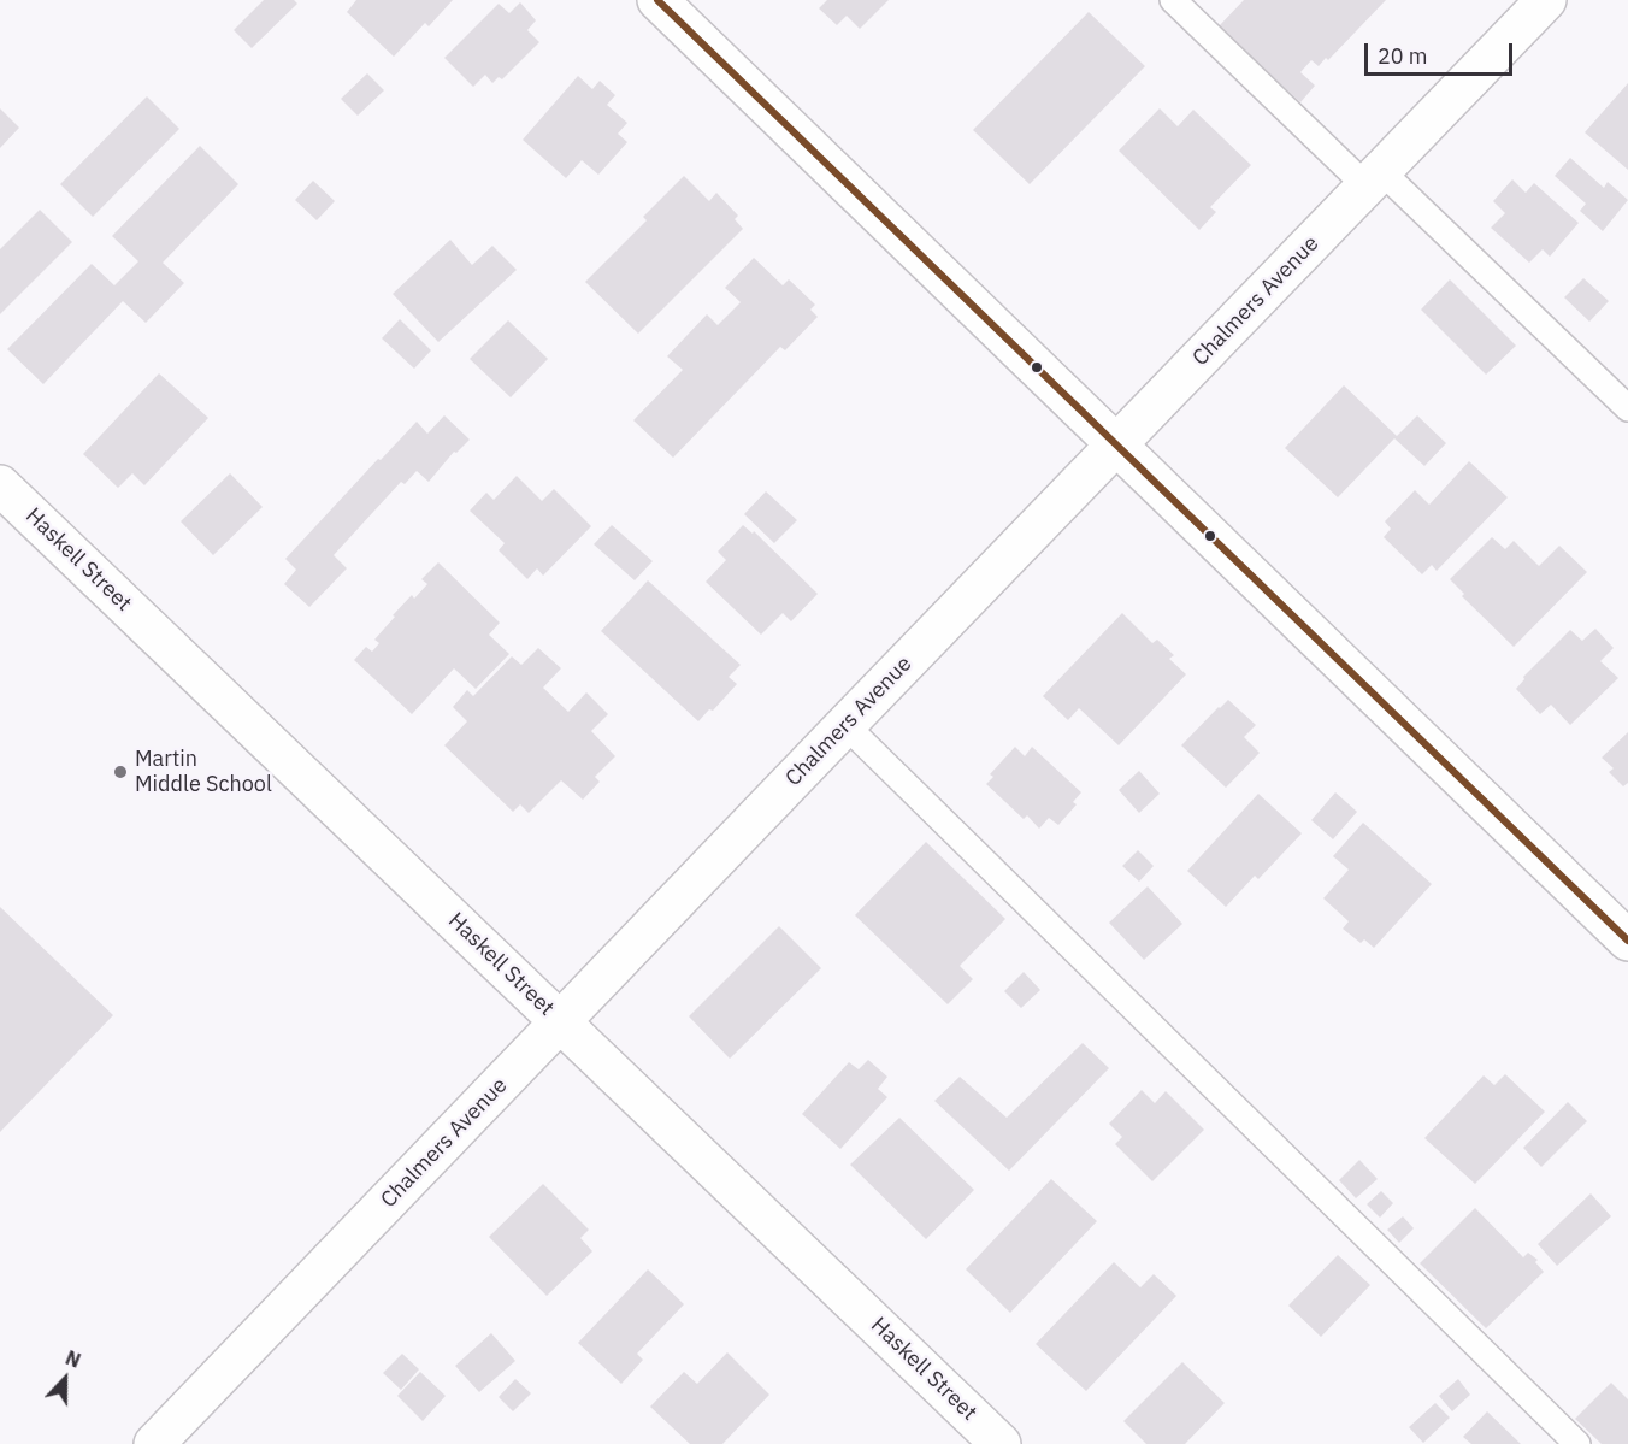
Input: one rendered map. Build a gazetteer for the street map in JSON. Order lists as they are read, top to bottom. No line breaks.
{"streets":{"street":["Chalmers Avenue","Haskell Street"]},"crossings":[["Chalmers Avenue","Haskell Street"]],"places":["Martin Middle School"],"scale_bar":"20 m","north":"top"}
